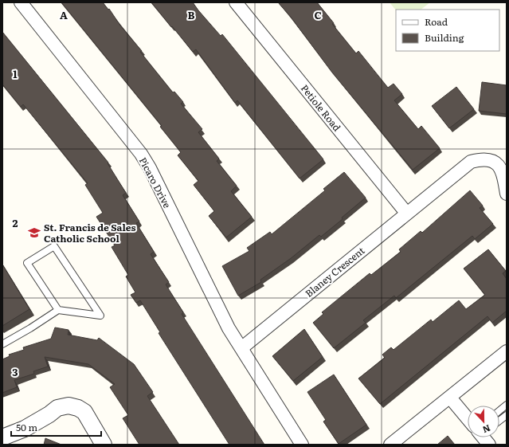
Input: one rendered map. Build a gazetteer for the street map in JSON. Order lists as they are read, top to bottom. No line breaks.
{"streets":{"street":["Petiole Road","Picaro Drive","Blaney Crescent"]},"crossings":[["Petiole Road","Blaney Crescent"],["Picaro Drive","Blaney Crescent"]],"places":{"school or university":["St. Francis de Sales Catholic School"]},"legend":["Road","Building"],"scale_bar":"50 m","north":"bottom","grid":{"columns":["A","B","C"],"rows":["1","2","3"]}}
